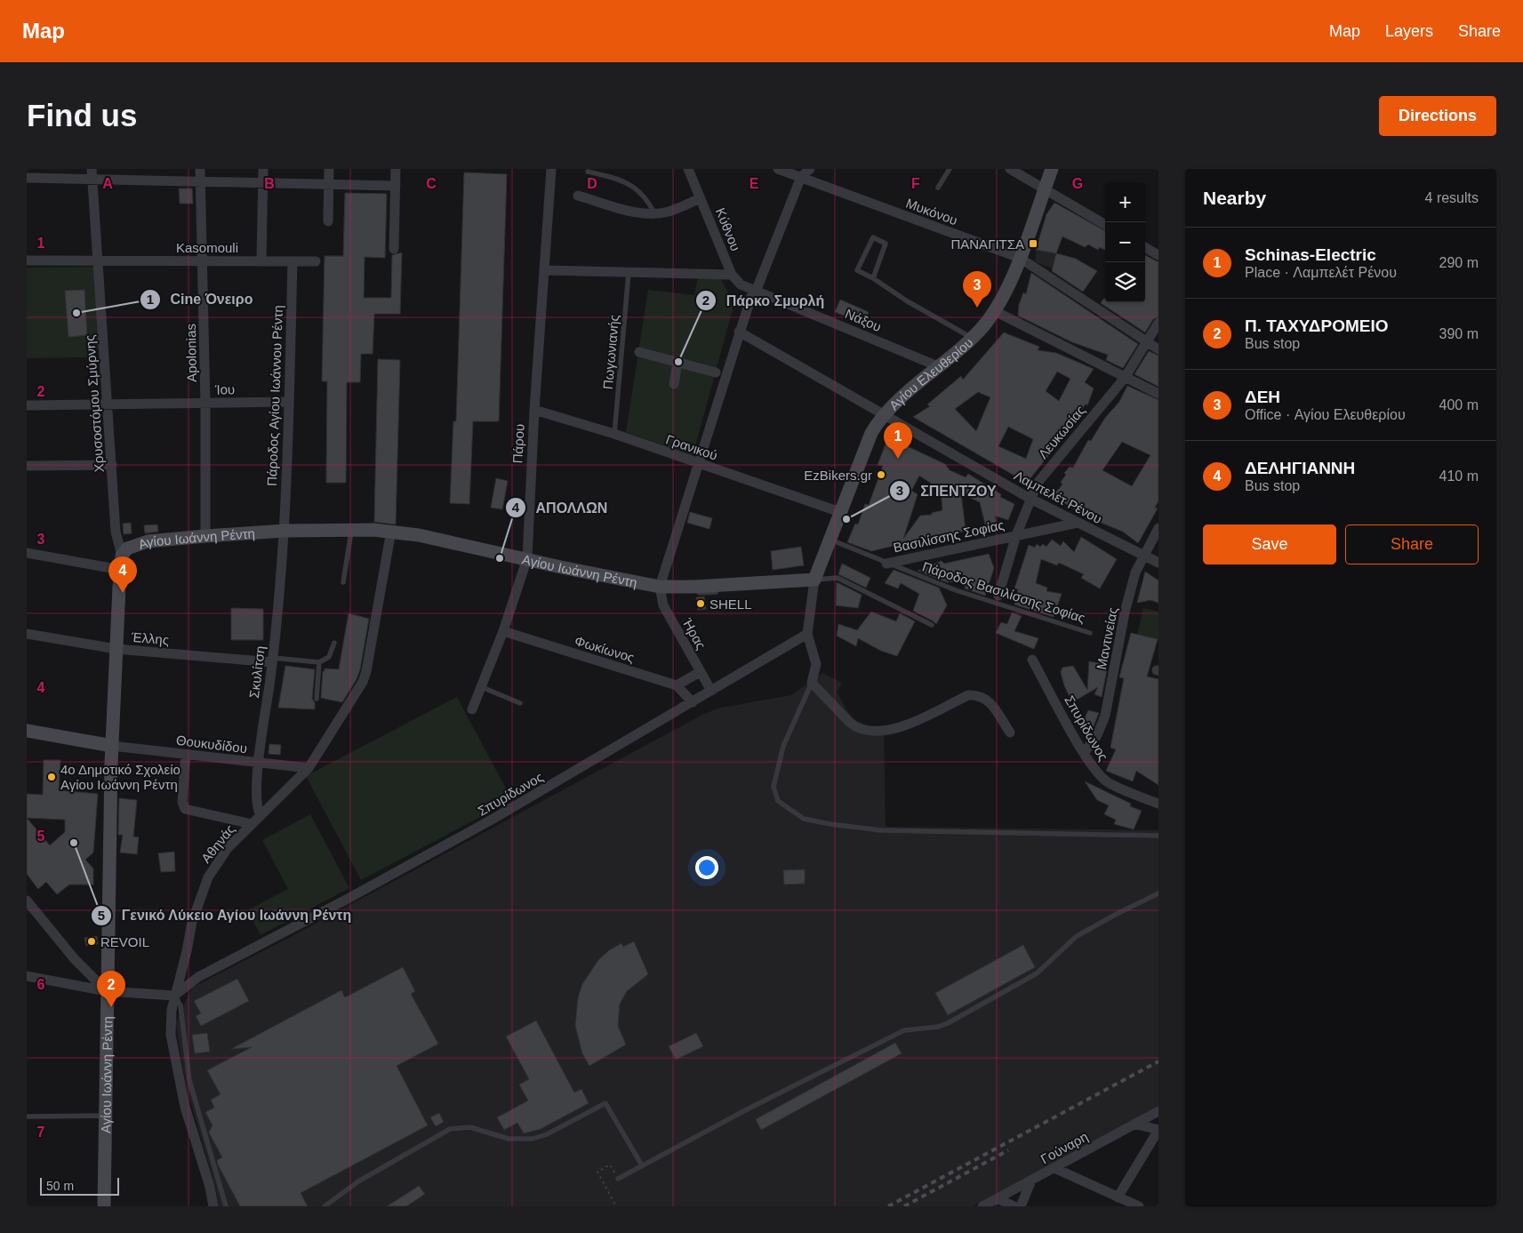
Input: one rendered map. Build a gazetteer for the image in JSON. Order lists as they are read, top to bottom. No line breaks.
{"streets":{"street":["Μυκόνου","Κύθνου","Kasomouli","Νάξου","Apolonias","Αγίου Ελευθερίου","Ίου","Πάροδος Αγίου Ιωάννου Ρέντη","Χρυσοστόμου Σμύρνης","Λευκωσίας","Πάρου","Γρανικού","Λαμπελέτ Ρένου","Βασιλίσσης Σοφίας","Αγίου Ιωάννη Ρέντη","Ήρας","Έλλης","Μαντινείας","Φωκίωνος","Σκυλίτση","Σπυρίδωνος","Θουκυδίδου","Αθηνάς","Γούναρη"],"lane":["Πωγωνιανής","Πάροδος Βασιλίσσης Σοφίας"]},"crossings":[["Μυκόνου","Αγίου Ελευθερίου"],["Μυκόνου","Λευκωσίας"],["Κύθνου","Νάξου"],["Kasomouli","Apolonias"],["Kasomouli","Πάροδος Αγίου Ιωάννου Ρέντη"],["Kasomouli","Χρυσοστόμου Σμύρνης"],["Νάξου","Αγίου Ελευθερίου"],["Πωγωνιανής","Γρανικού"],["Apolonias","Ίου"],["Apolonias","Αγίου Ιωάννη Ρέντη"],["Αγίου Ελευθερίου","Γρανικού"],["Αγίου Ελευθερίου","Λαμπελέτ Ρένου"],["Αγίου Ελευθερίου","Βασιλίσσης Σοφίας"],["Αγίου Ελευθερίου","Αγίου Ιωάννη Ρέντη"],["Ίου","Πάροδος Αγίου Ιωάννου Ρέντη"],["Ίου","Χρυσοστόμου Σμύρνης"],["Πάροδος Αγίου Ιωάννου Ρέντη","Αγίου Ιωάννη Ρέντη"],["Πάροδος Αγίου Ιωάννου Ρέντη","Σκυλίτση"],["Χρυσοστόμου Σμύρνης","Αγίου Ιωάννη Ρέντη"],["Λευκωσίας","Λαμπελέτ Ρένου"],["Λευκωσίας","Βασιλίσσης Σοφίας"],["Πάρου","Γρανικού"],["Πάρου","Αγίου Ιωάννη Ρέντη"],["Πάρου","Φωκίωνος"],["Λαμπελέτ Ρένου","Βασιλίσσης Σοφίας"],["Λαμπελέτ Ρένου","Μαντινείας"],["Βασιλίσσης Σοφίας","Πάροδος Βασιλίσσης Σοφίας"],["Αγίου Ιωάννη Ρέντη","Ήρας"],["Αγίου Ιωάννη Ρέντη","Έλλης"],["Αγίου Ιωάννη Ρέντη","Σκυλίτση"],["Αγίου Ιωάννη Ρέντη","Θουκυδίδου"],["Αγίου Ιωάννη Ρέντη","Αθηνάς"],["Ήρας","Σπυρίδωνος"],["Έλλης","Σκυλίτση"],["Μαντινείας","Σπυρίδωνος"],["Φωκίωνος","Σπυρίδωνος"],["Σκυλίτση","Θουκυδίδου"],["Σκυλίτση","Αθηνάς"],["Σπυρίδωνος","Αθηνάς"],["Θουκυδίδου","Αθηνάς"]],"places":{"transit":["ΠΑΝΑΓΙΤΣΑ"],"other":["Cine Όνειρο","Πάρκο Σµυρλή","EzBikers.gr","ΣΠΕΝΤΖΟΥ","ΑΠΟΛΛΩΝ","SHELL","4ο Δημοτικό Σχολείο Αγίου Ιωάννη Ρέντη","Γενικό Λύκειο Αγίου Ιωάννη Ρέντη","REVOIL"]},"scale_bar":"50 m","page":{"header":"Map","nav":["Map","Layers","Share"],"buttons":["Directions",["Save","Share"]],"title":"Find us","heading":["Nearby","4 results"],"map_buttons":["+","−"],"list":[{"mark":"1","name":"Schinas-Electric","note":"Place · Λαμπελέτ Ρένου","value":"290 m"},{"mark":"2","name":"Π. ΤΑΧΥΔΡΟΜΕΙΟ","note":"Bus stop","value":"390 m"},{"mark":"3","name":"ΔΕΗ","note":"Office · Αγίου Ελευθερίου","value":"400 m"},{"mark":"4","name":"ΔΕΛΗΓΙΑΝΝΗ","note":"Bus stop","value":"410 m"}],"pins":["3","1","4","2"],"scale":"50 m"},"grid":{"columns":["A","B","C","D","E","F","G"],"rows":["1","2","3","4","5","6","7"]}}
